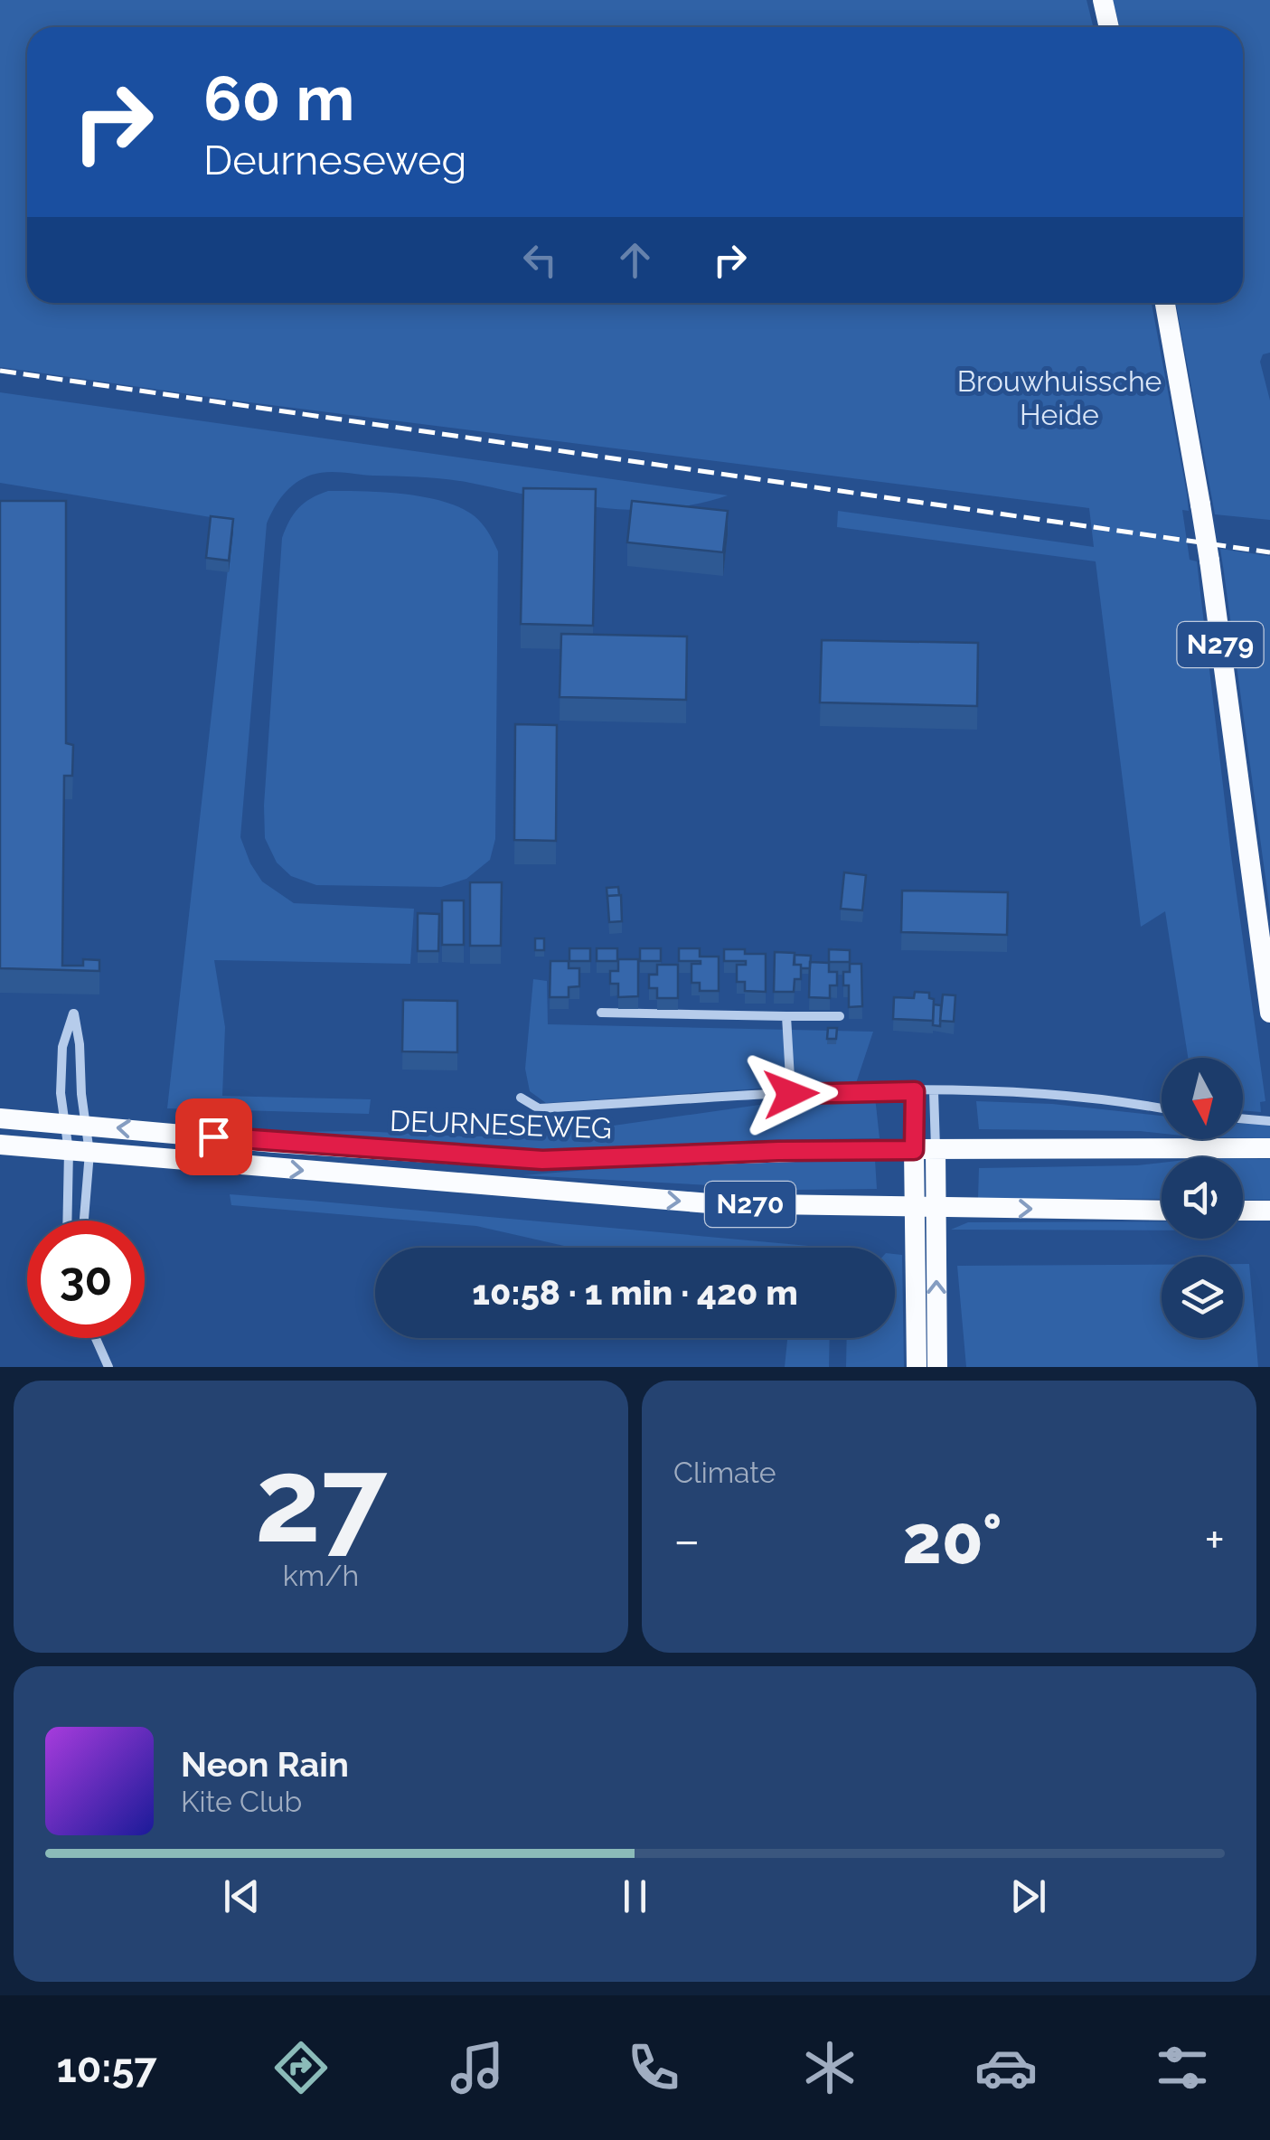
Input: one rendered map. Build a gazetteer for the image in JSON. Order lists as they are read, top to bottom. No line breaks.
{"streets":{"main road":["N279","DEURNESEWEG","N270"]},"parks":["Brouwhuissche Heide"],"north":"bottom","page":{"turn":["60 m","Deurneseweg"],"limit":"30","trip":"10:58 · 1 min · 420 m","tile":[["27","km/h"],"Climate"],"heat":["−","20°","+"],"song":["Neon Rain","Kite Club"],"tabs":"10:57"}}
